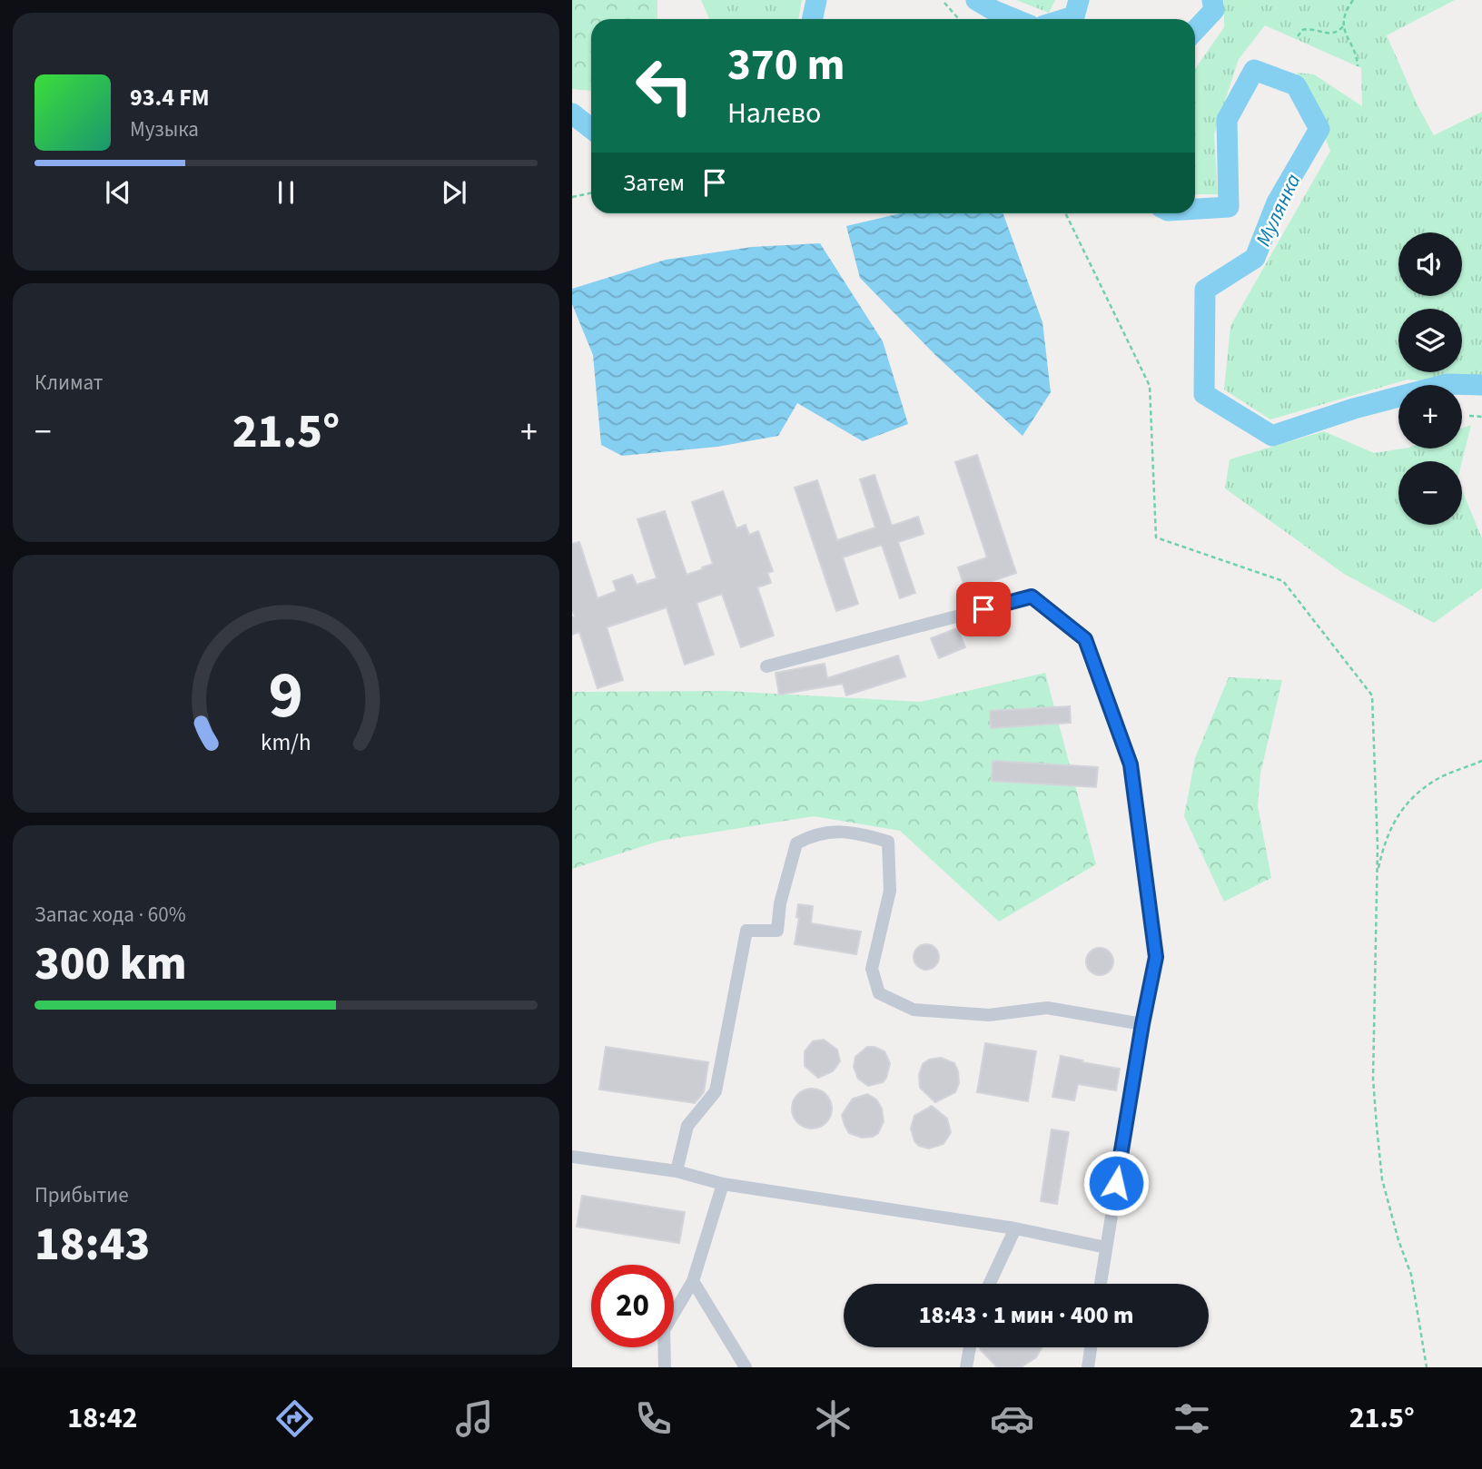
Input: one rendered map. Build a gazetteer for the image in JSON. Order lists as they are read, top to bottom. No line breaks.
{"water":["Мулянка"],"page":{"turn":["370 m","Налево"],"song":["93.4 FM","Музыка"],"then":"Затем","map_buttons":["+","−"],"tile":["Климат",["Запас хода · 60%","300 km"],["Прибытие","18:43"]],"heat":["−","21.5°","+"],"limit":"20","trip":"18:43 · 1 мин · 400 m","tabs":["18:42","21.5°"],"gauge":["9","km/h"]}}
